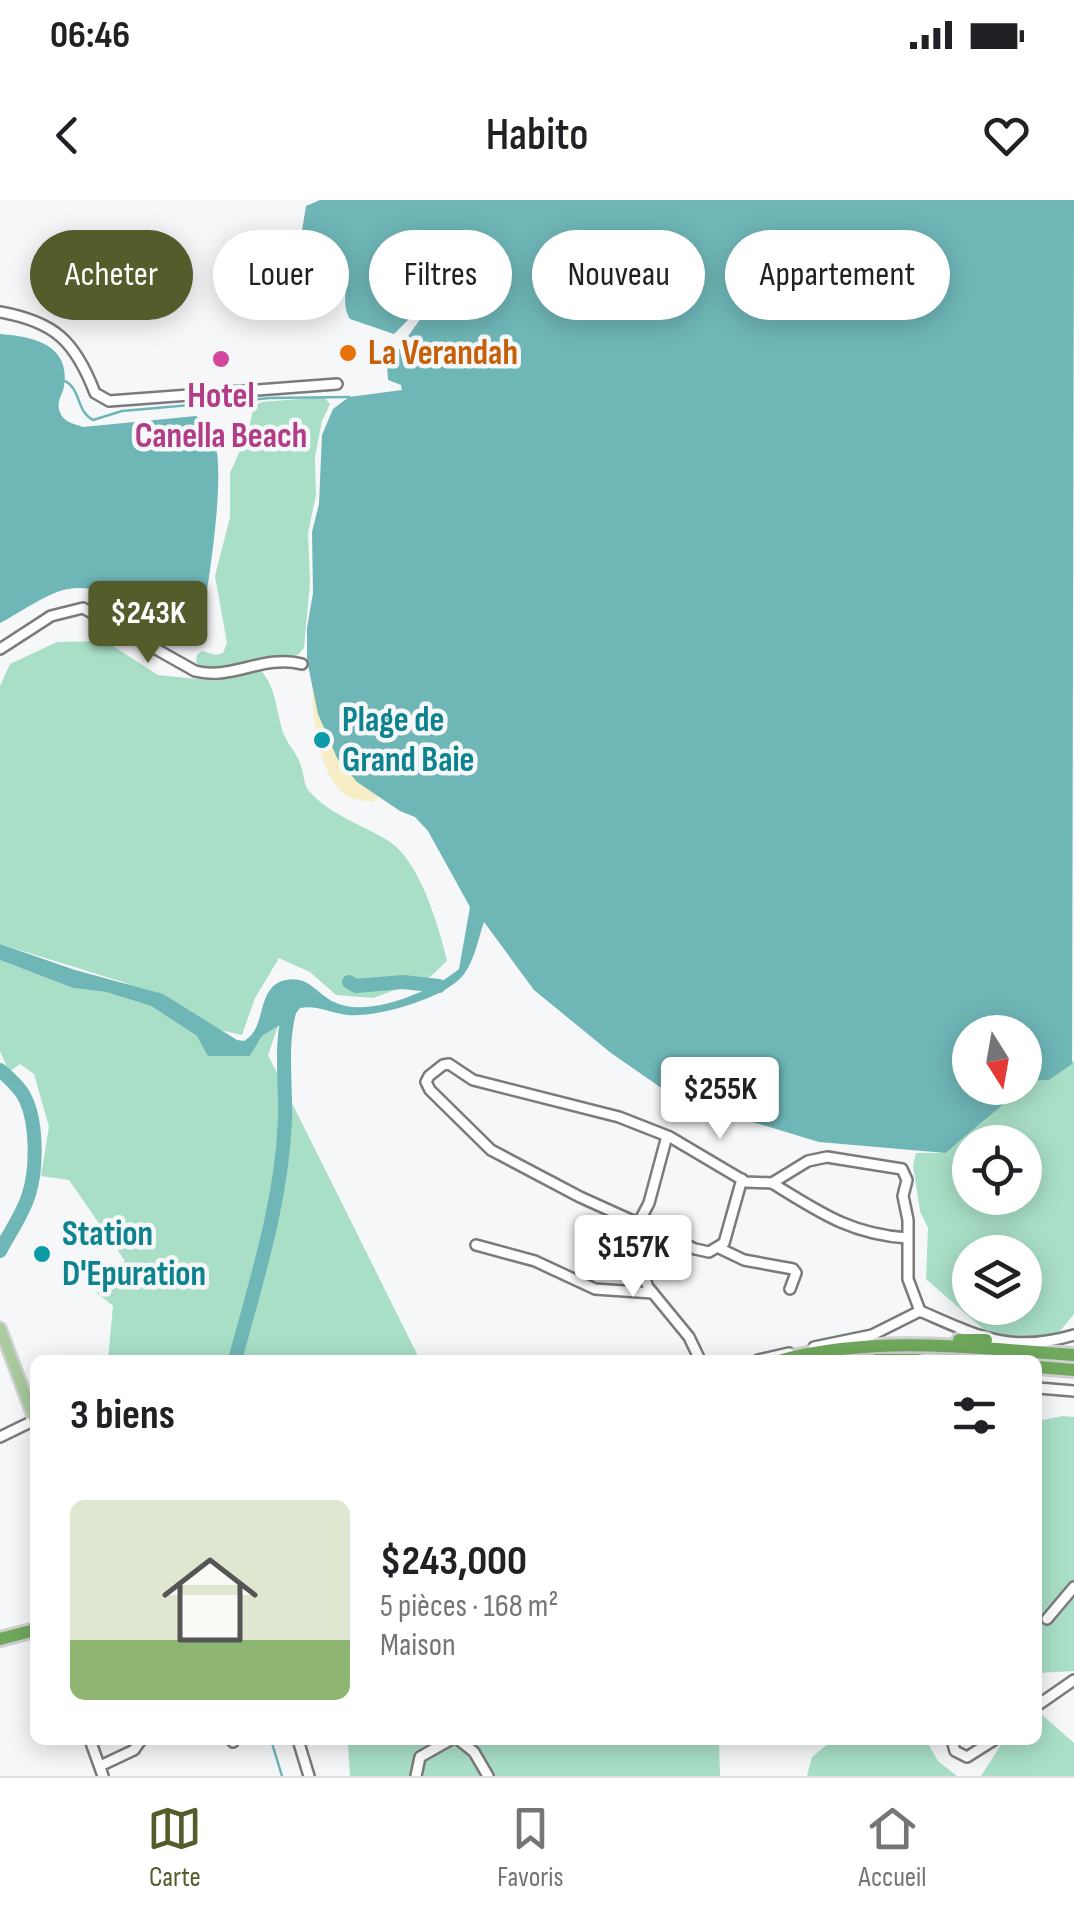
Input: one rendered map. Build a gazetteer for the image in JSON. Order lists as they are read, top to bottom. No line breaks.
{"places":["La Verandah","Hotel Canella Beach","Plage de Grand Baie","Station D'Epuration"],"north":"bottom","page":{"status":"06:46","header":"Habito","chip":["Acheter","Louer","Filtres","Nouveau","Appartement"],"price":["$243K","$255K","$157K"],"heading":"3 biens","list":[{"name":"$243,000","note":"5 pièces · 168 m² · Maison"}],"tabs":["Carte","Favoris","Accueil"]}}
